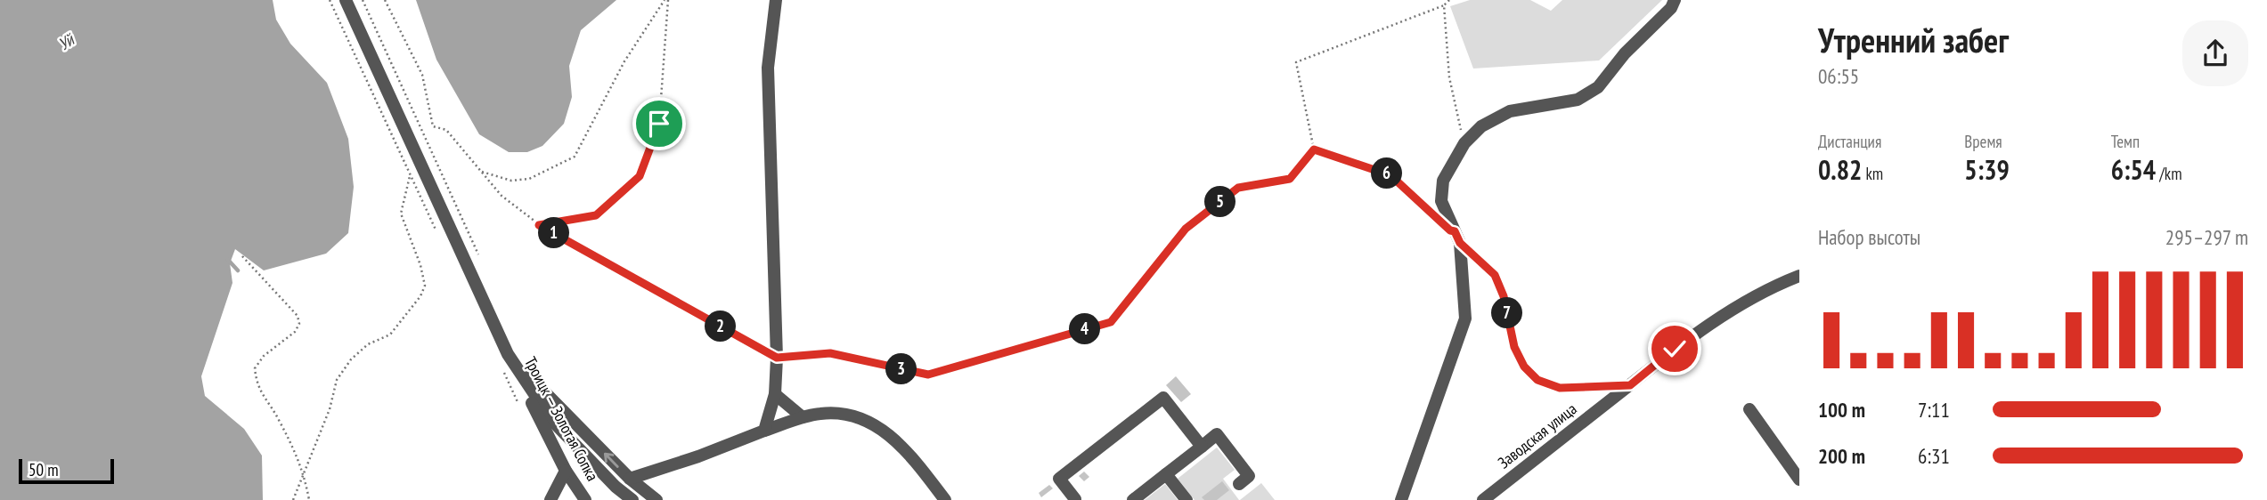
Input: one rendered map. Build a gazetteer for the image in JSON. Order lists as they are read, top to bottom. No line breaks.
{"streets":{"street":["Троицк — Золотая Сопка","Заводская улица"]},"water":["Уй"],"scale_bar":"50 m","page":{"heading":["Утренний забег","06:55"],"stats":[["Дистанция","0.82 km"],["Время","5:39"],["Темп","6:54 /km"]],"pins":["6","5","1","7","2","4","3"],"chart":["Набор высоты","295–297 m"],"list":[{"name":"100 m","note":"7:11"},{"name":"200 m","note":"6:31"}],"scale":"50 m"}}
